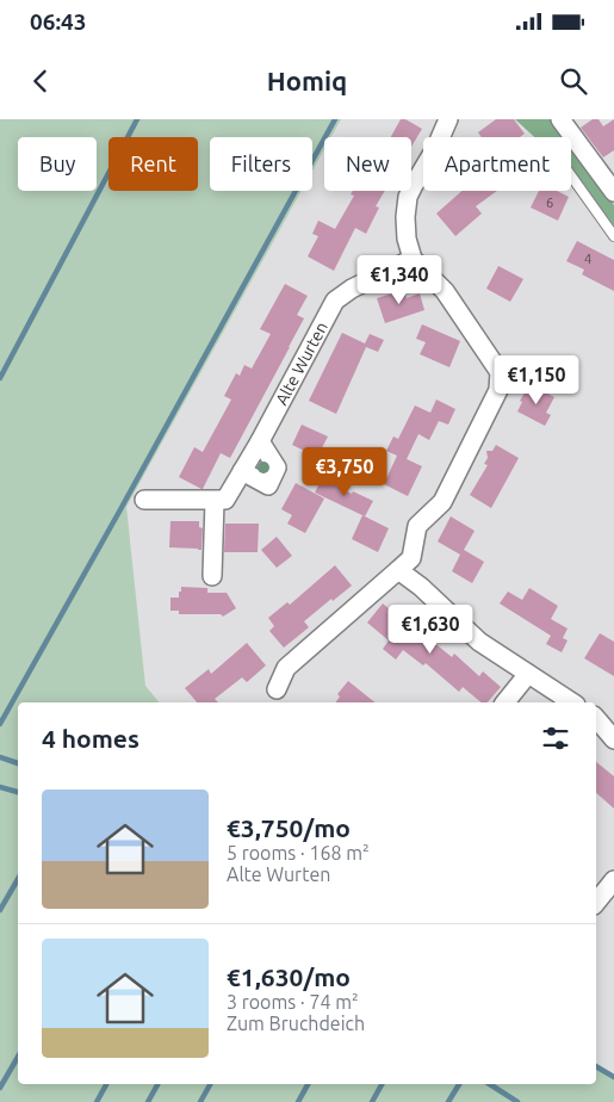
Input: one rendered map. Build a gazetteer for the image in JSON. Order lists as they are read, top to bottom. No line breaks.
{"streets":{"street":["Alte Wurten"]},"house_numbers":["6","4"],"page":{"status":"06:43","header":"Homiq","chip":["Buy","Rent","Filters","New","Apartment"],"price":["€1,340","€1,150","€3,750","€1,630"],"heading":"4 homes","list":[{"name":"€3,750/mo","note":"5 rooms · 168 m² · Alte Wurten"},{"name":"€1,630/mo","note":"3 rooms · 74 m² · Zum Bruchdeich"}]}}
